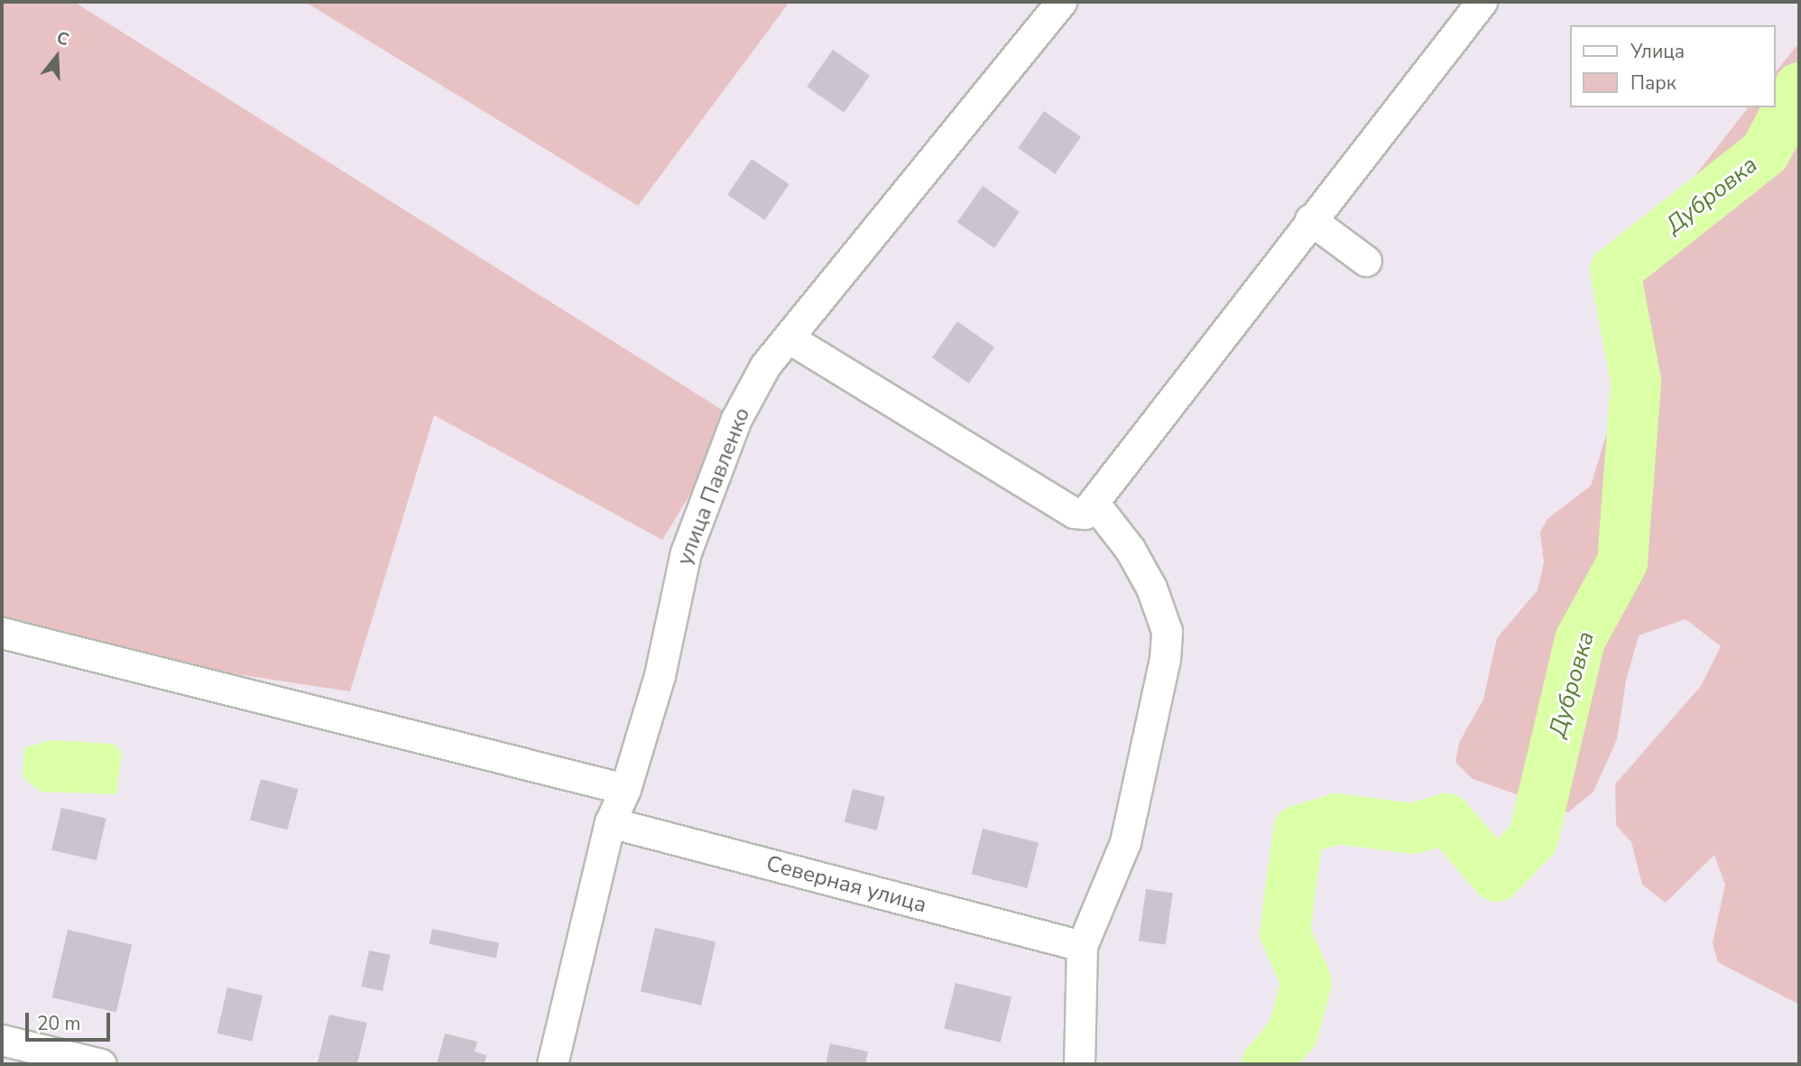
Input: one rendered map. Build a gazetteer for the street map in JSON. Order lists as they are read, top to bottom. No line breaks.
{"streets":{"street":["улица Павленко","Северная улица"]},"crossings":[["улица Павленко","Северная улица"]],"water":["Дубровка"],"legend":["Улица","Парк"],"scale_bar":"20 m","north":"top"}
